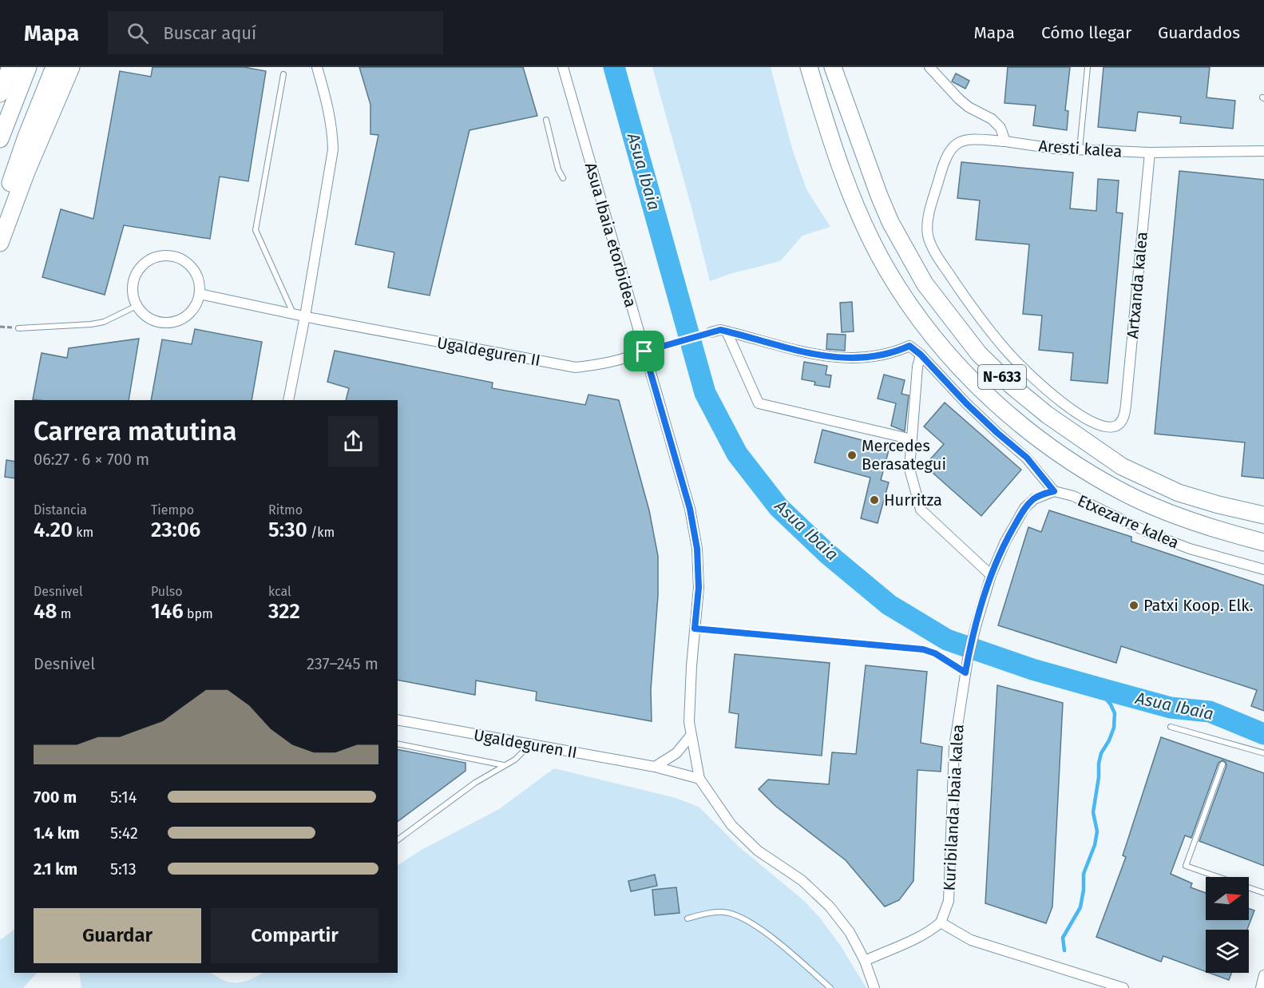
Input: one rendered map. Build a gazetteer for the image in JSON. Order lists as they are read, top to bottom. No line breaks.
{"streets":{"highway":["N-633"],"street":["Aresti kalea","Asua Ibaia etorbidea","Artxanda kalea","Ugaldeguren II","Etxezarre kalea","Kuribilanda Ibaia kalea"]},"crossings":[["Aresti kalea","Artxanda kalea"],["Asua Ibaia etorbidea","Ugaldeguren II"],["Etxezarre kalea","Kuribilanda Ibaia kalea"]],"water":["Asua Ibaia"],"places":["Mercedes Berasategui","Hurritza","Patxi Koop. Elk."],"north":"right","page":{"header":"Mapa","search":"Buscar aquí","nav":["Mapa","Cómo llegar","Guardados"],"heading":["Carrera matutina","06:27 · 6 × 700 m"],"stats":[["Distancia","4.20 km"],["Tiempo","23:06"],["Ritmo","5:30 /km"],["Desnivel","48 m"],["Pulso","146 bpm"],["kcal","322"]],"chart":["Desnivel","237–245 m"],"list":[{"name":"700 m","note":"5:14"},{"name":"1.4 km","note":"5:42"},{"name":"2.1 km","note":"5:13"}],"buttons":["Guardar","Compartir"]}}
